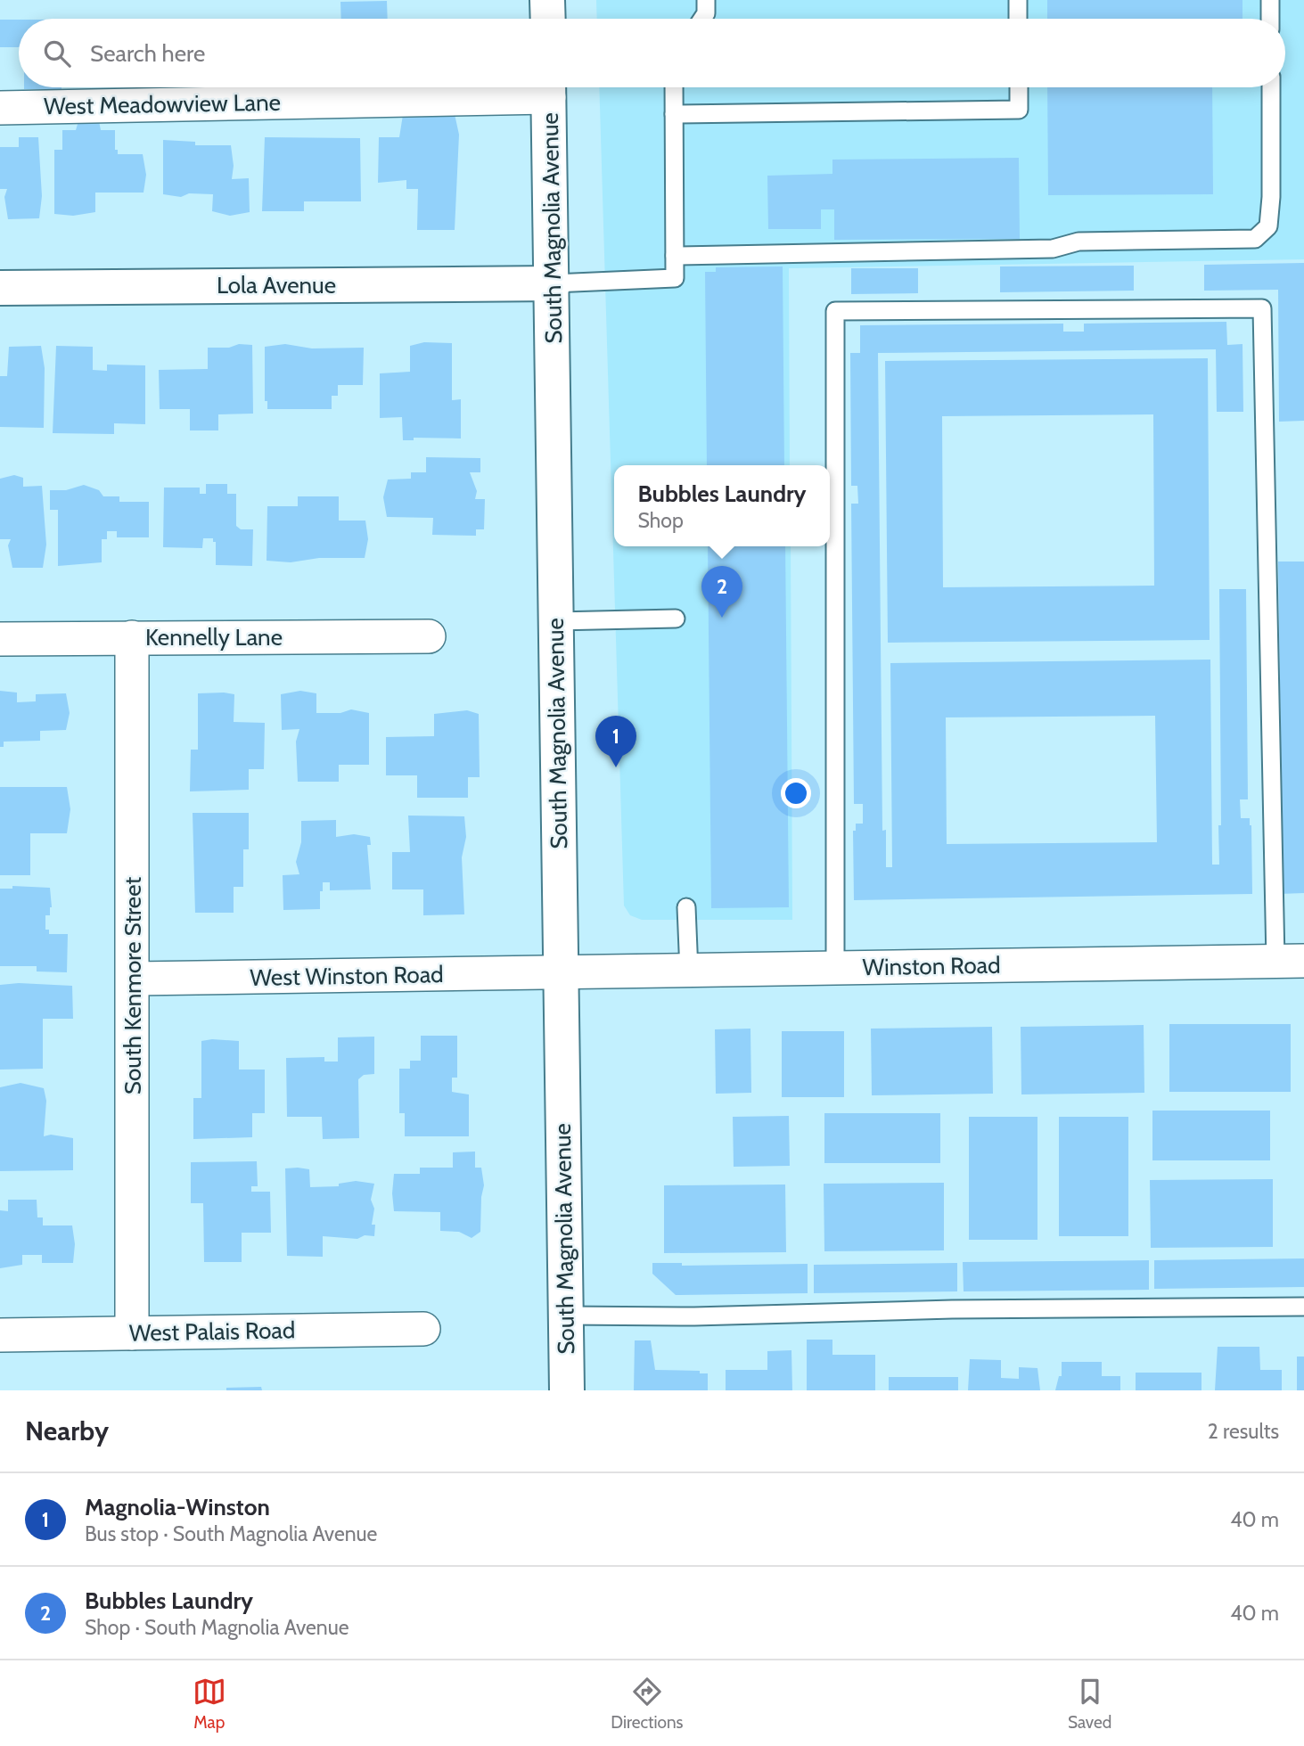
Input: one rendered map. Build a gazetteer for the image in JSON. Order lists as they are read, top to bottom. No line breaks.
{"streets":{"main road":["South Magnolia Avenue","Lola Avenue"],"street":["West Meadowview Lane","Kennelly Lane","Winston Road","West Winston Road","South Kenmore Street","West Palais Road"]},"crossings":[["South Magnolia Avenue","Lola Avenue"],["South Magnolia Avenue","Winston Road"],["South Magnolia Avenue","West Winston Road"],["Kennelly Lane","South Kenmore Street"],["Winston Road","West Winston Road"],["West Winston Road","South Kenmore Street"],["South Kenmore Street","West Palais Road"]],"page":{"search":"Search here","popup":["Bubbles Laundry","Shop"],"pins":["2","1"],"heading":["Nearby","2 results"],"list":[{"mark":"1","name":"Magnolia-Winston","note":"Bus stop · South Magnolia Avenue","value":"40 m"},{"mark":"2","name":"Bubbles Laundry","note":"Shop · South Magnolia Avenue","value":"40 m"}],"nav":["Map","Directions","Saved"]}}
